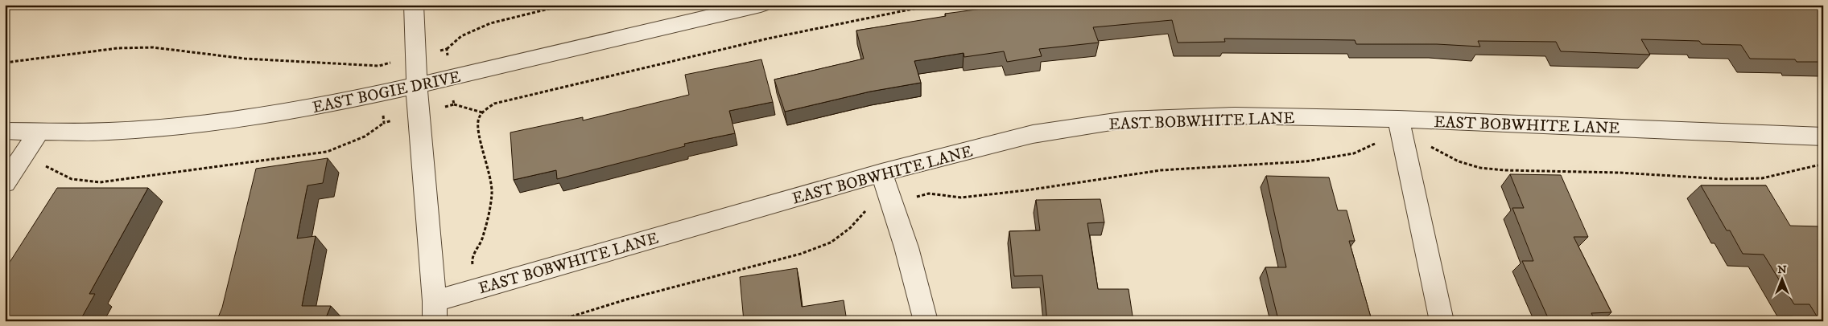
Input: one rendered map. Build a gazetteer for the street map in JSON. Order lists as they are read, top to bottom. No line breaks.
{"streets":{"street":["EAST BOGIE DRIVE","EAST BOBWHITE LANE"]},"north":"top"}
